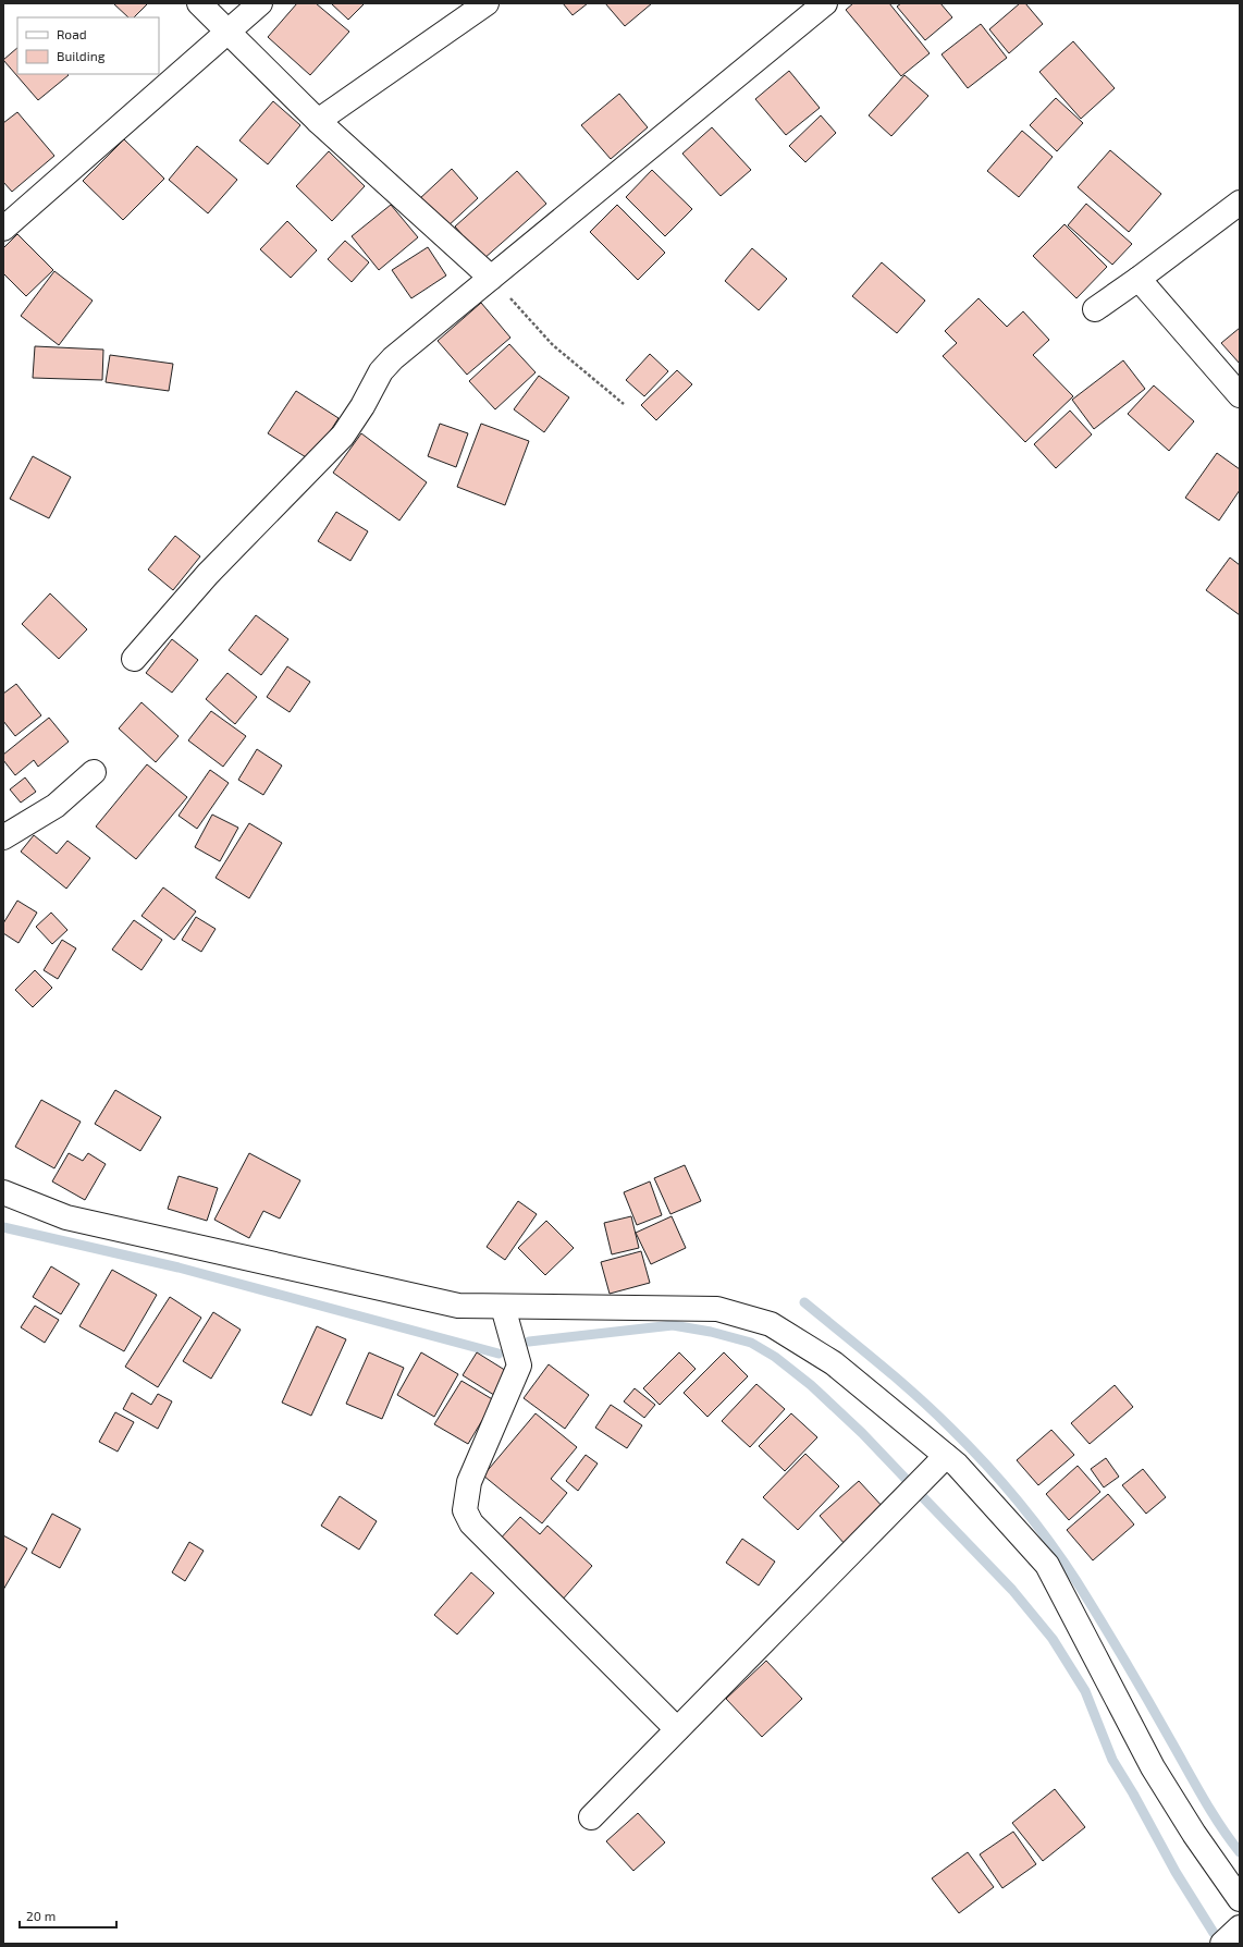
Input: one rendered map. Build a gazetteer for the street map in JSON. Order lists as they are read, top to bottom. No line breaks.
{"legend":["Road","Building"],"scale_bar":"20 m"}
